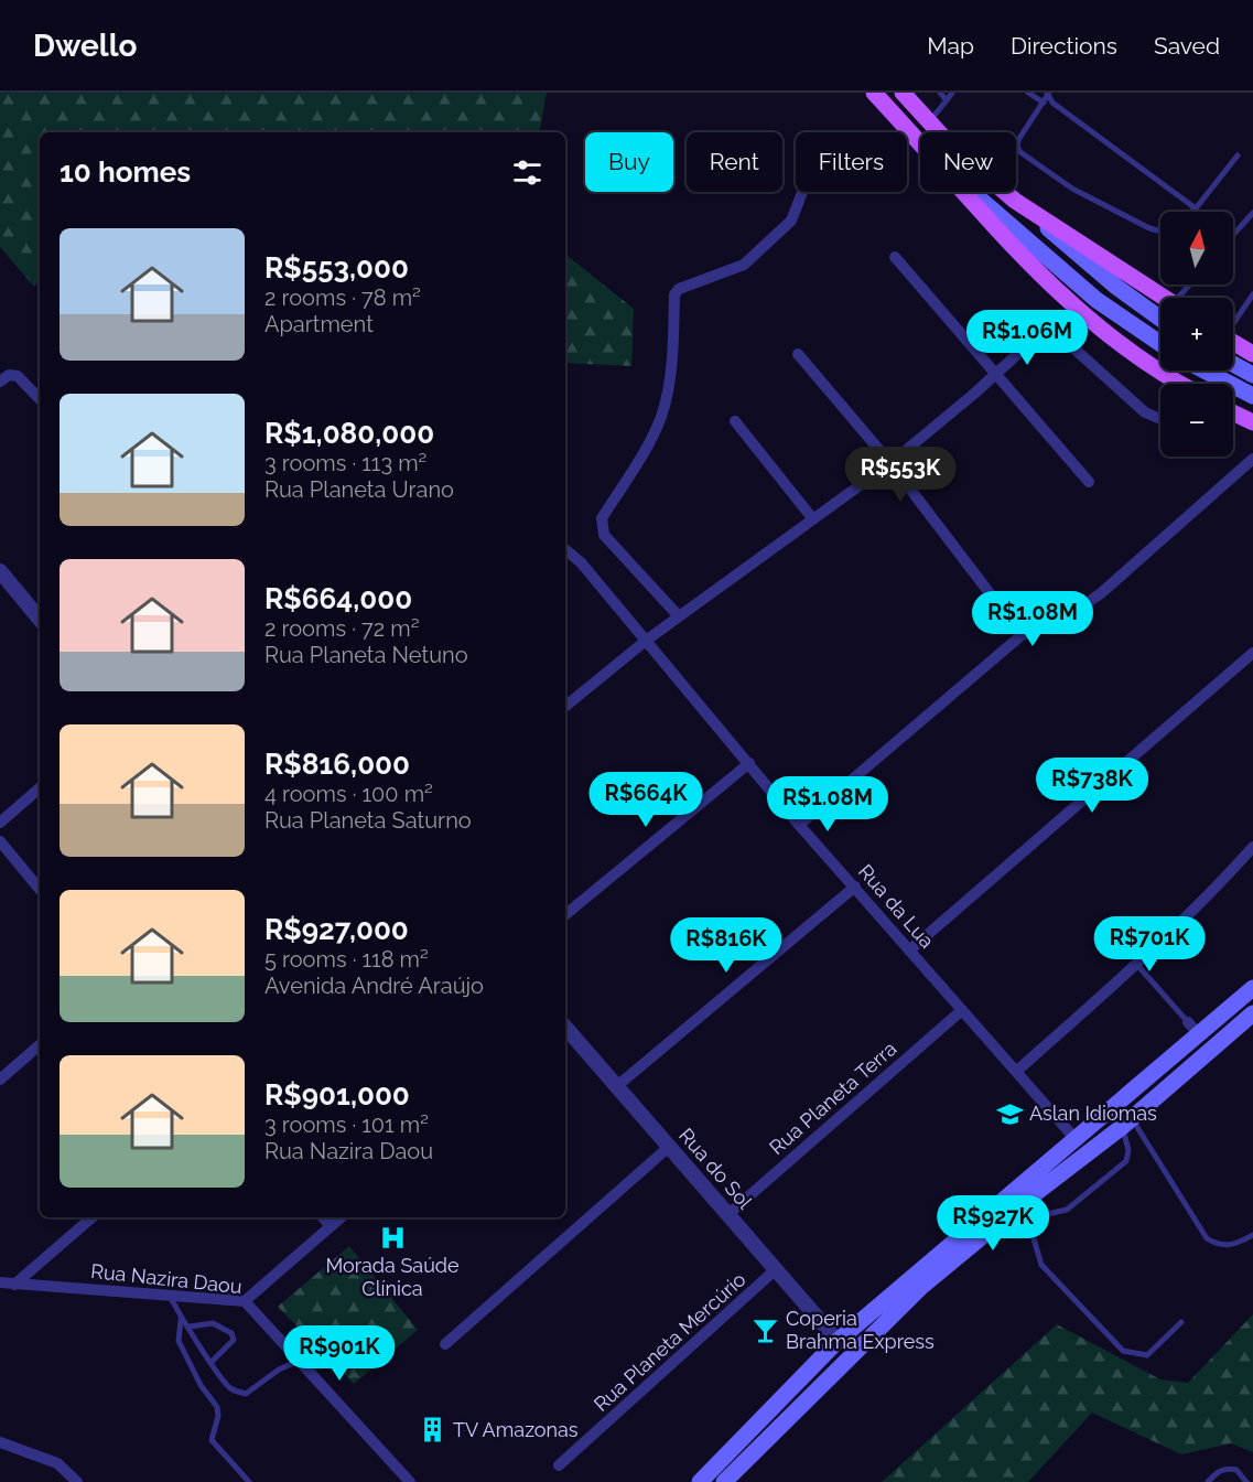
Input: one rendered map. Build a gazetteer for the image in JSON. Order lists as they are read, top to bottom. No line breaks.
{"streets":{"street":["Rua da Lua","Rua Planeta Terra","Rua do Sol","Rua Nazira Daou","Rua Planeta Mercúrio"]},"crossings":[["Rua da Lua","Rua Planeta Terra"],["Rua Planeta Terra","Rua do Sol"],["Rua do Sol","Rua Planeta Mercúrio"]],"places":{"school or university":["Aslan Idiomas"],"hospital":["Morada Saúde Clínica"],"bar":["Coperia Brahma Express"],"building":["TV Amazonas"]},"north":"top","page":{"header":"Dwello","nav":["Map","Directions","Saved"],"chip":["Buy","Rent","Filters","New"],"heading":"10 homes","map_buttons":["+","−"],"list":[{"name":"R$553,000","note":"2 rooms · 78 m² · Apartment"},{"name":"R$1,080,000","note":"3 rooms · 113 m² · Rua Planeta Urano"},{"name":"R$664,000","note":"2 rooms · 72 m² · Rua Planeta Netuno"},{"name":"R$816,000","note":"4 rooms · 100 m² · Rua Planeta Saturno"},{"name":"R$927,000","note":"5 rooms · 118 m² · Avenida André Araújo"},{"name":"R$901,000","note":"3 rooms · 101 m² · Rua Nazira Daou"}],"price":["R$1.06M","R$553K","R$1.08M","R$738K","R$664K","R$1.08M","R$701K","R$816K","R$927K","R$901K"]}}
